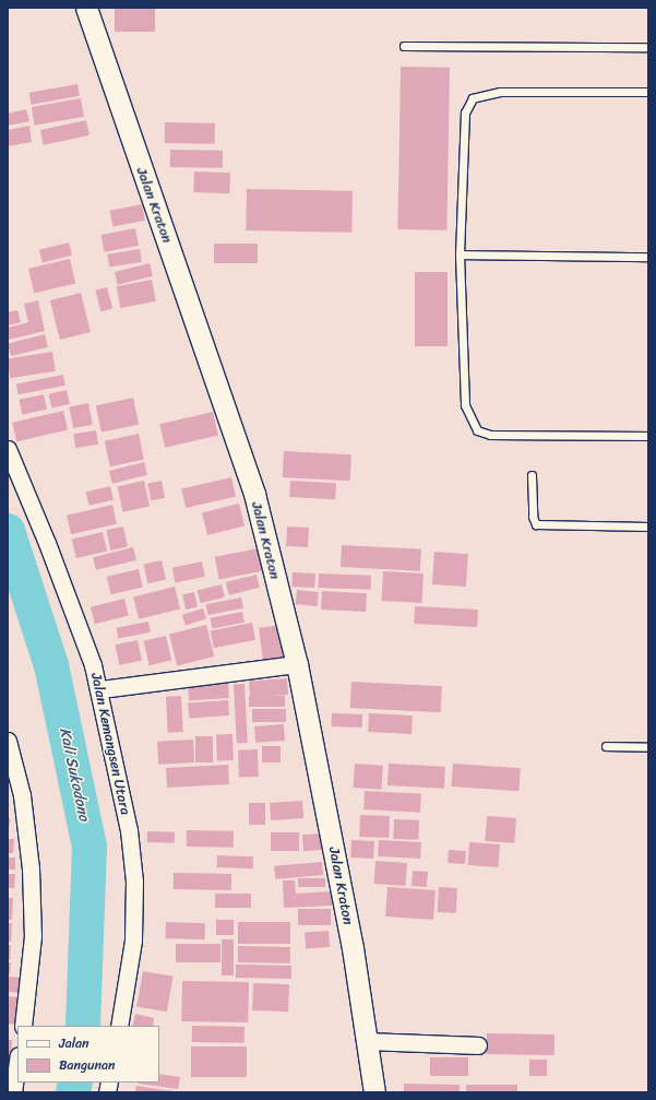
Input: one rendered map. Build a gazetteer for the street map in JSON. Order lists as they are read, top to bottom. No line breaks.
{"streets":{"street":["Jalan Kraton","Jalan Kemangsen Utara"]},"water":["Kali Sukodono"],"legend":["Jalan","Bangunan"]}
